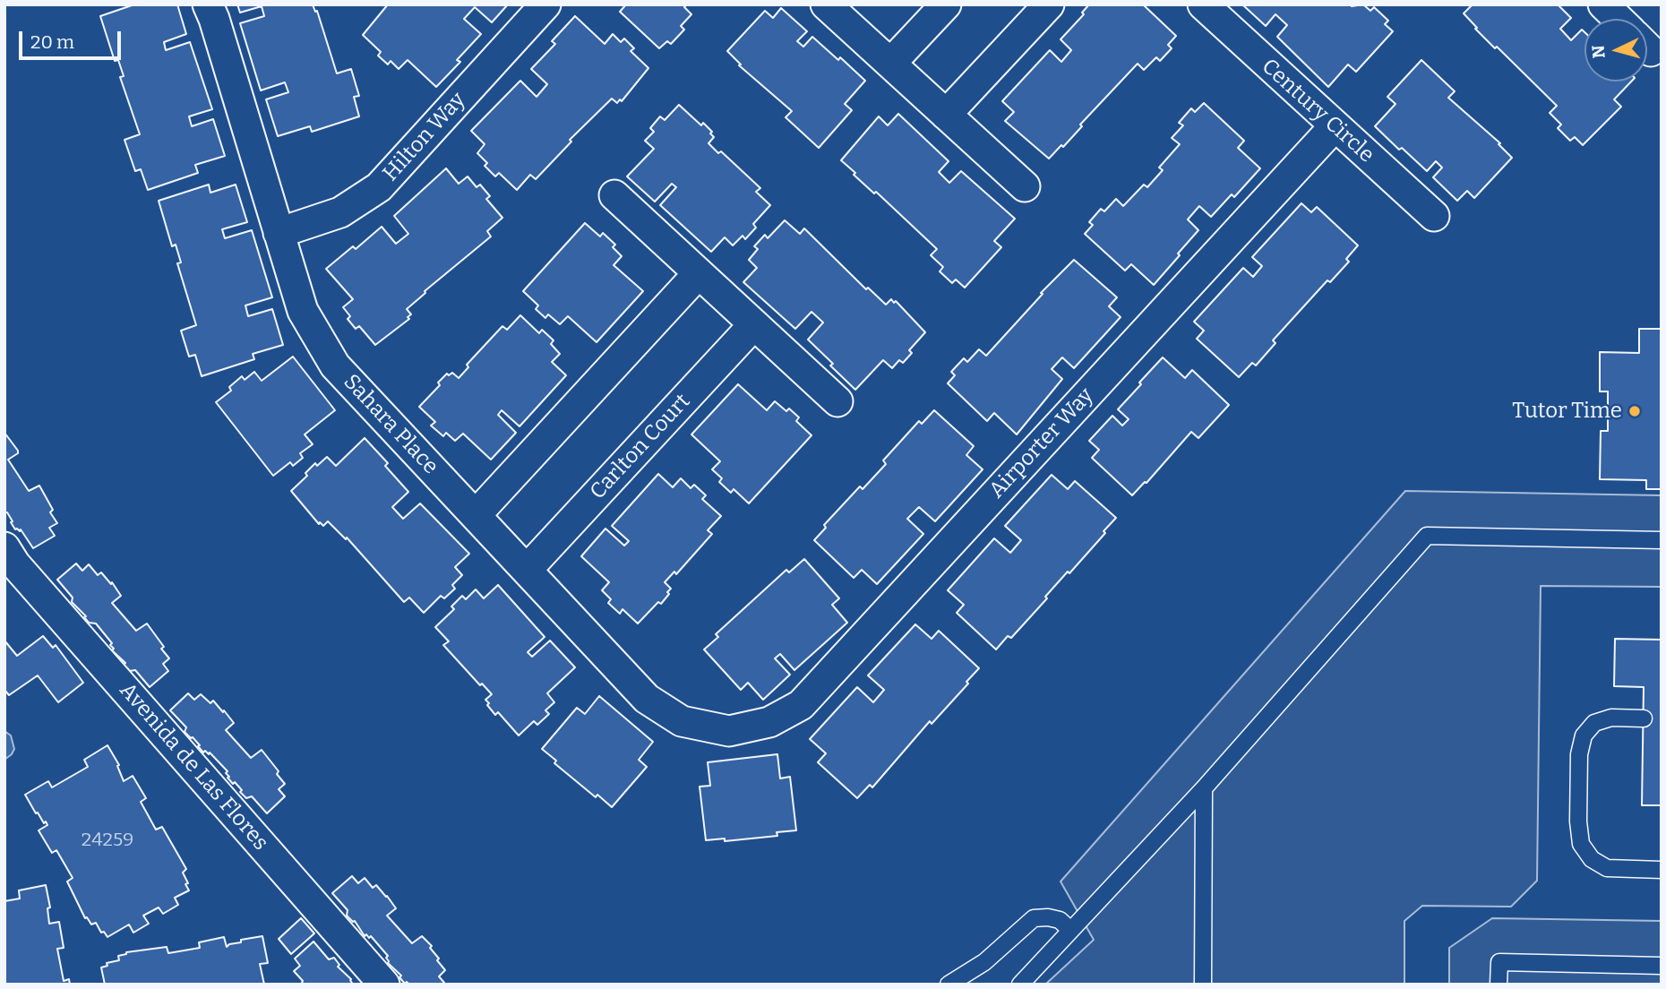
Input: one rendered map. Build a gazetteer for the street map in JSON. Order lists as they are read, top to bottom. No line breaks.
{"streets":{"street":["Century Circle","Hilton Way","Sahara Place","Airporter Way","Carlton Court","Avenida de Las Flores"]},"crossings":[["Century Circle","Airporter Way"],["Hilton Way","Sahara Place"],["Sahara Place","Airporter Way"],["Sahara Place","Carlton Court"]],"places":["Tutor Time"],"house_numbers":["24259"],"scale_bar":"20 m","north":"left"}
